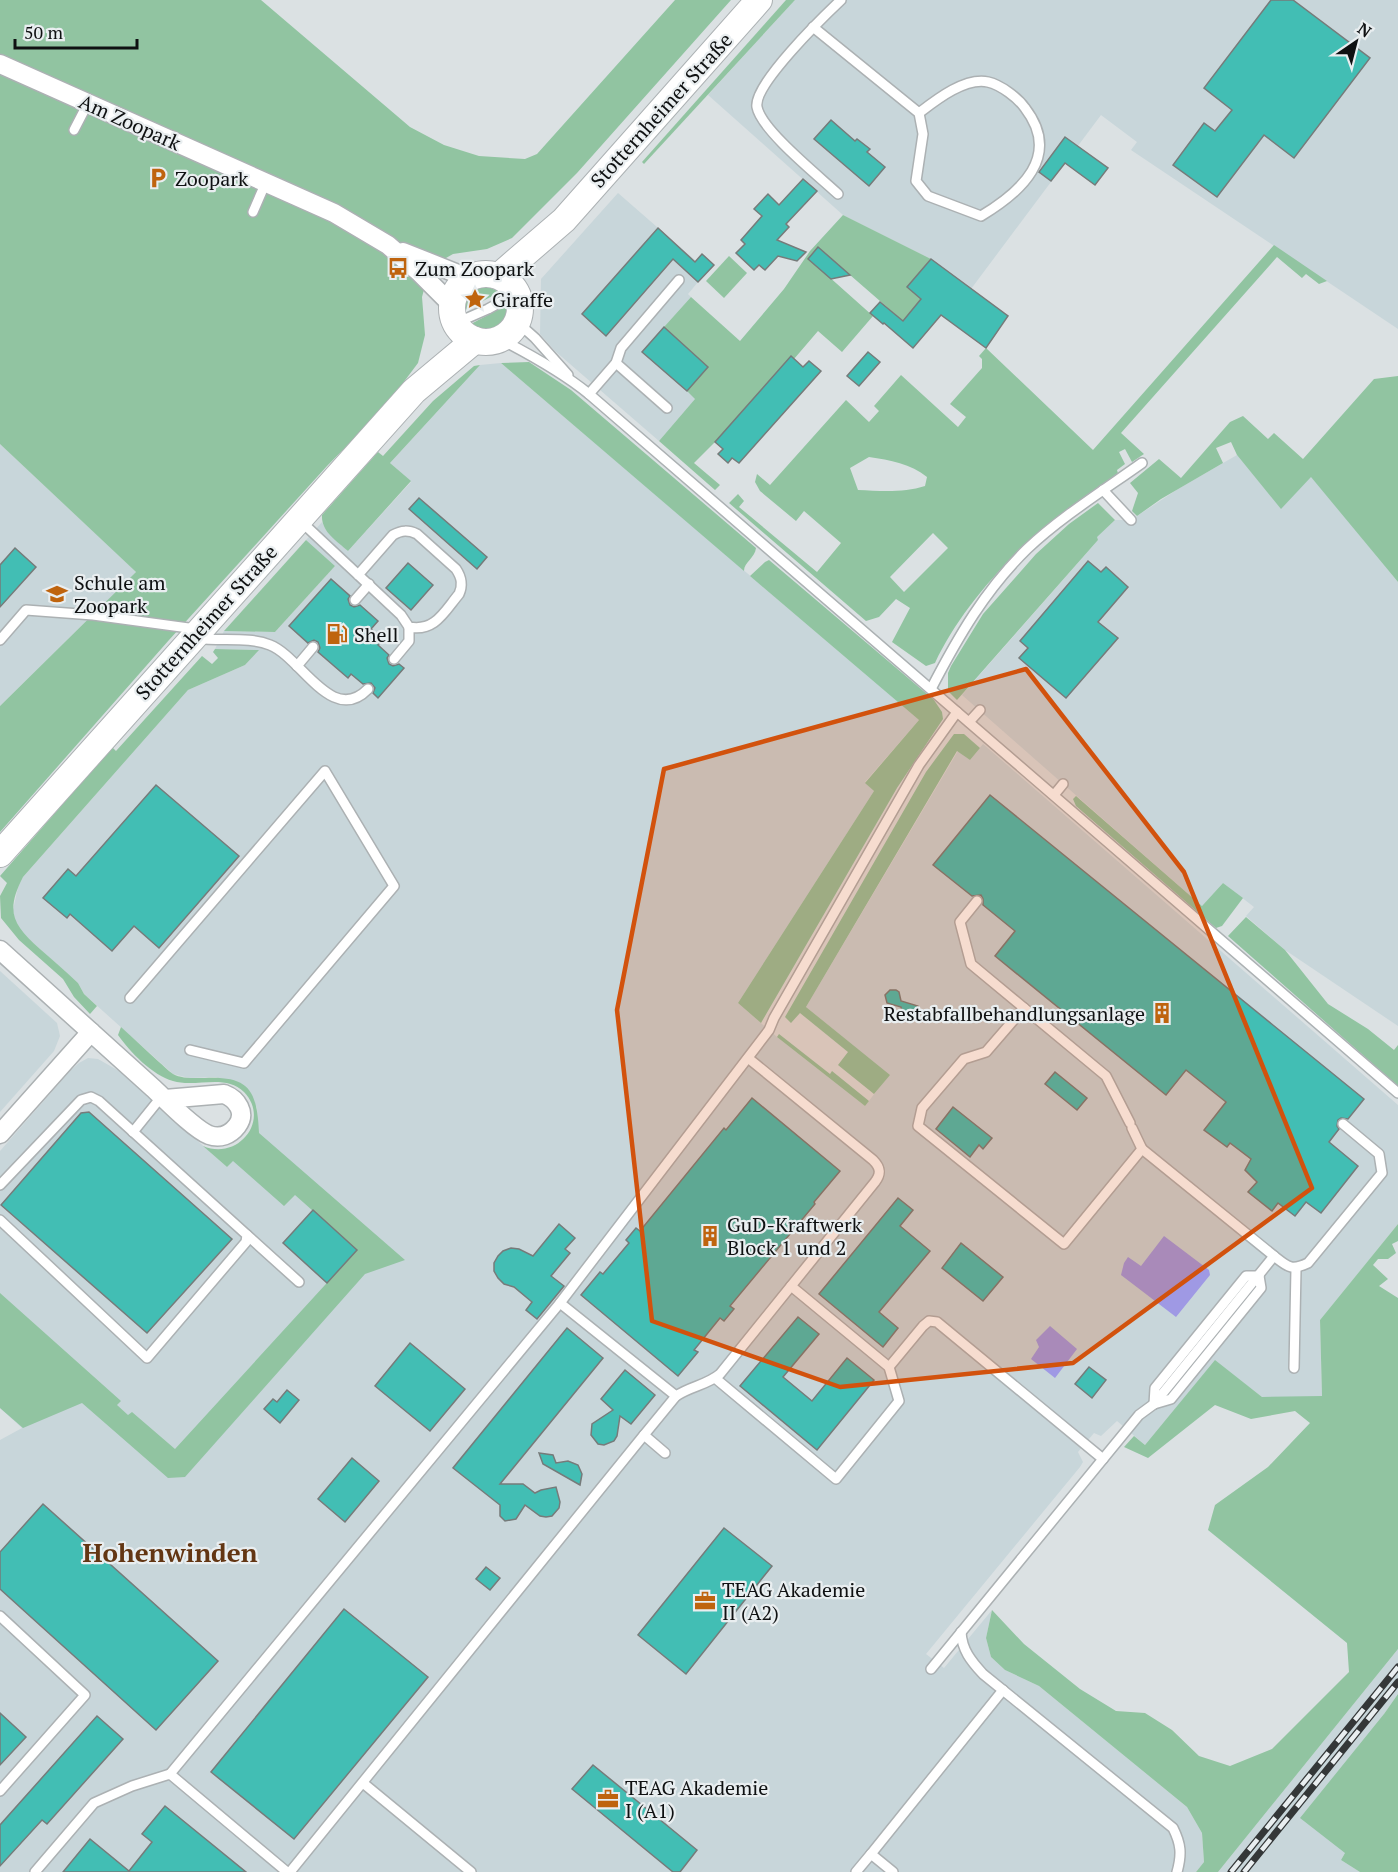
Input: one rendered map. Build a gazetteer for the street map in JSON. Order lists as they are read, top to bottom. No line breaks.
{"streets":{"main road":["Stotternheimer Straße"],"street":["Am Zoopark"]},"districts":["Hohenwinden"],"places":{"parking":["Zoopark"],"bus stop":["Zum Zoopark"],"place":["Giraffe"],"school or university":["Schule am Zoopark"],"fuel station":["Shell"],"building":["Restabfallbehandlungsanlage","GuD-Kraftwerk Block 1 und 2"],"office":["TEAG Akademie II (A2)","TEAG Akademie I (A1)"]},"scale_bar":"50 m","north":"top right"}
